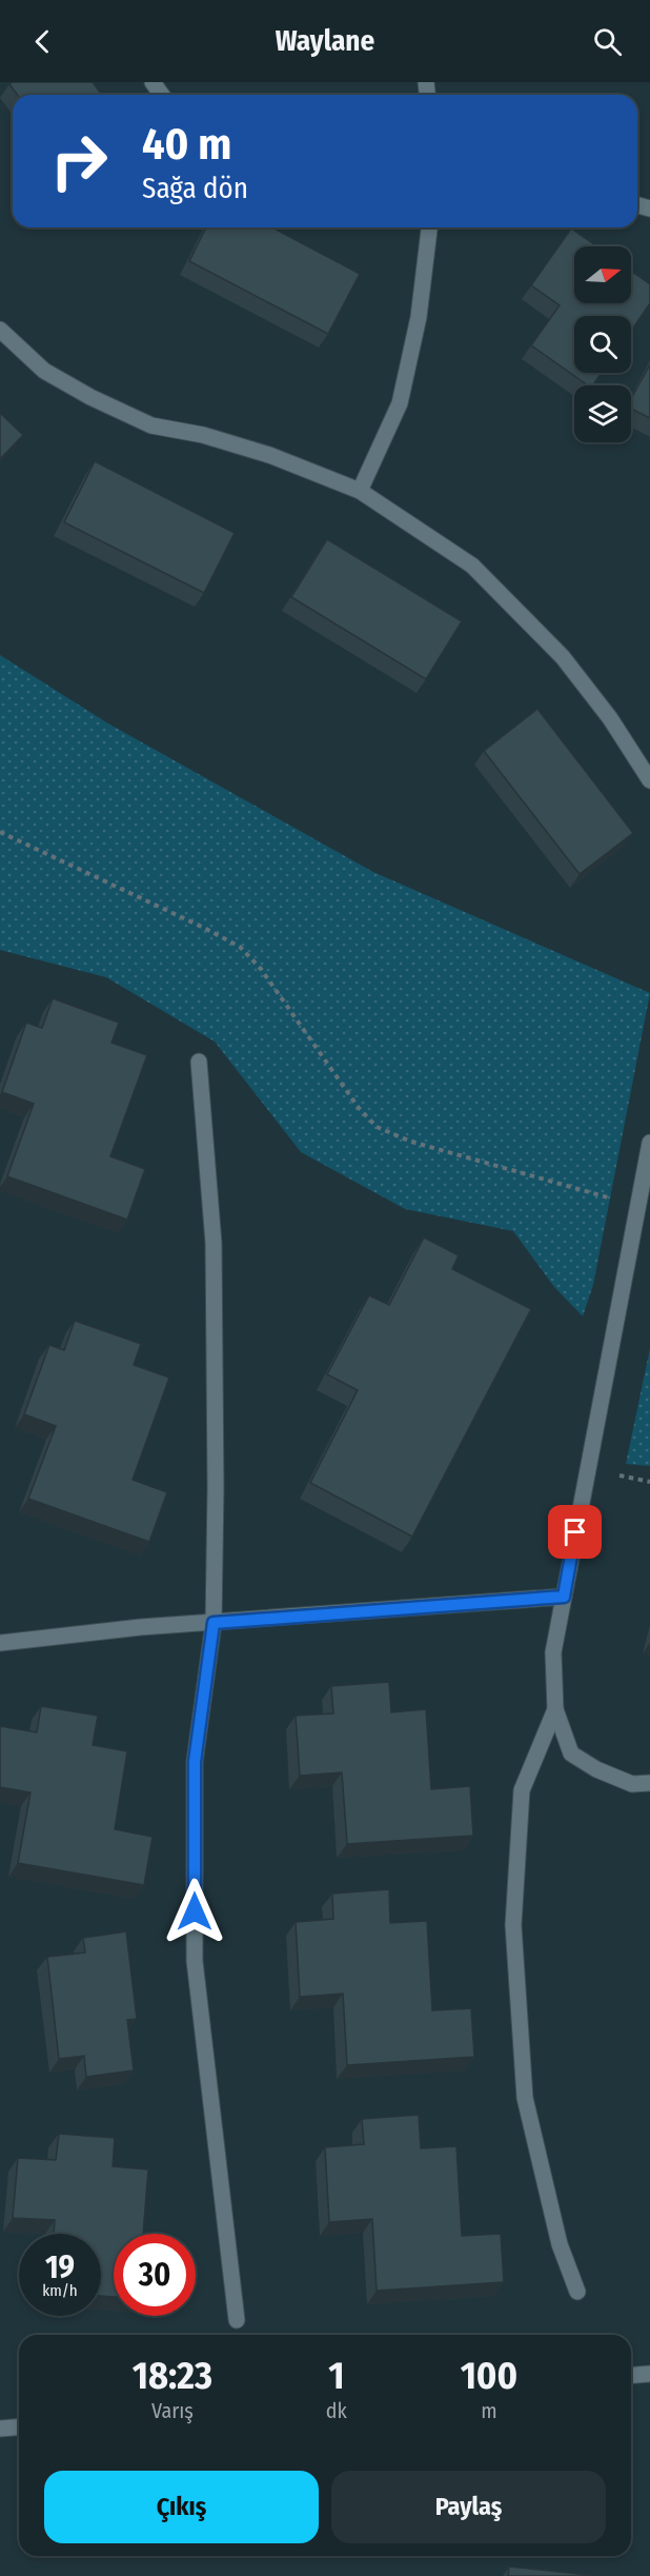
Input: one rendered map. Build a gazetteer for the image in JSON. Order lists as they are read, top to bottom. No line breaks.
{"north":"right","page":{"header":"Waylane","turn":["40 m","Sağa dön"],"speed":"19 km/h","limit":"30","eta":["18:23","Varış","1","dk","100","m"],"buttons":["Çıkış","Paylaş"]}}
